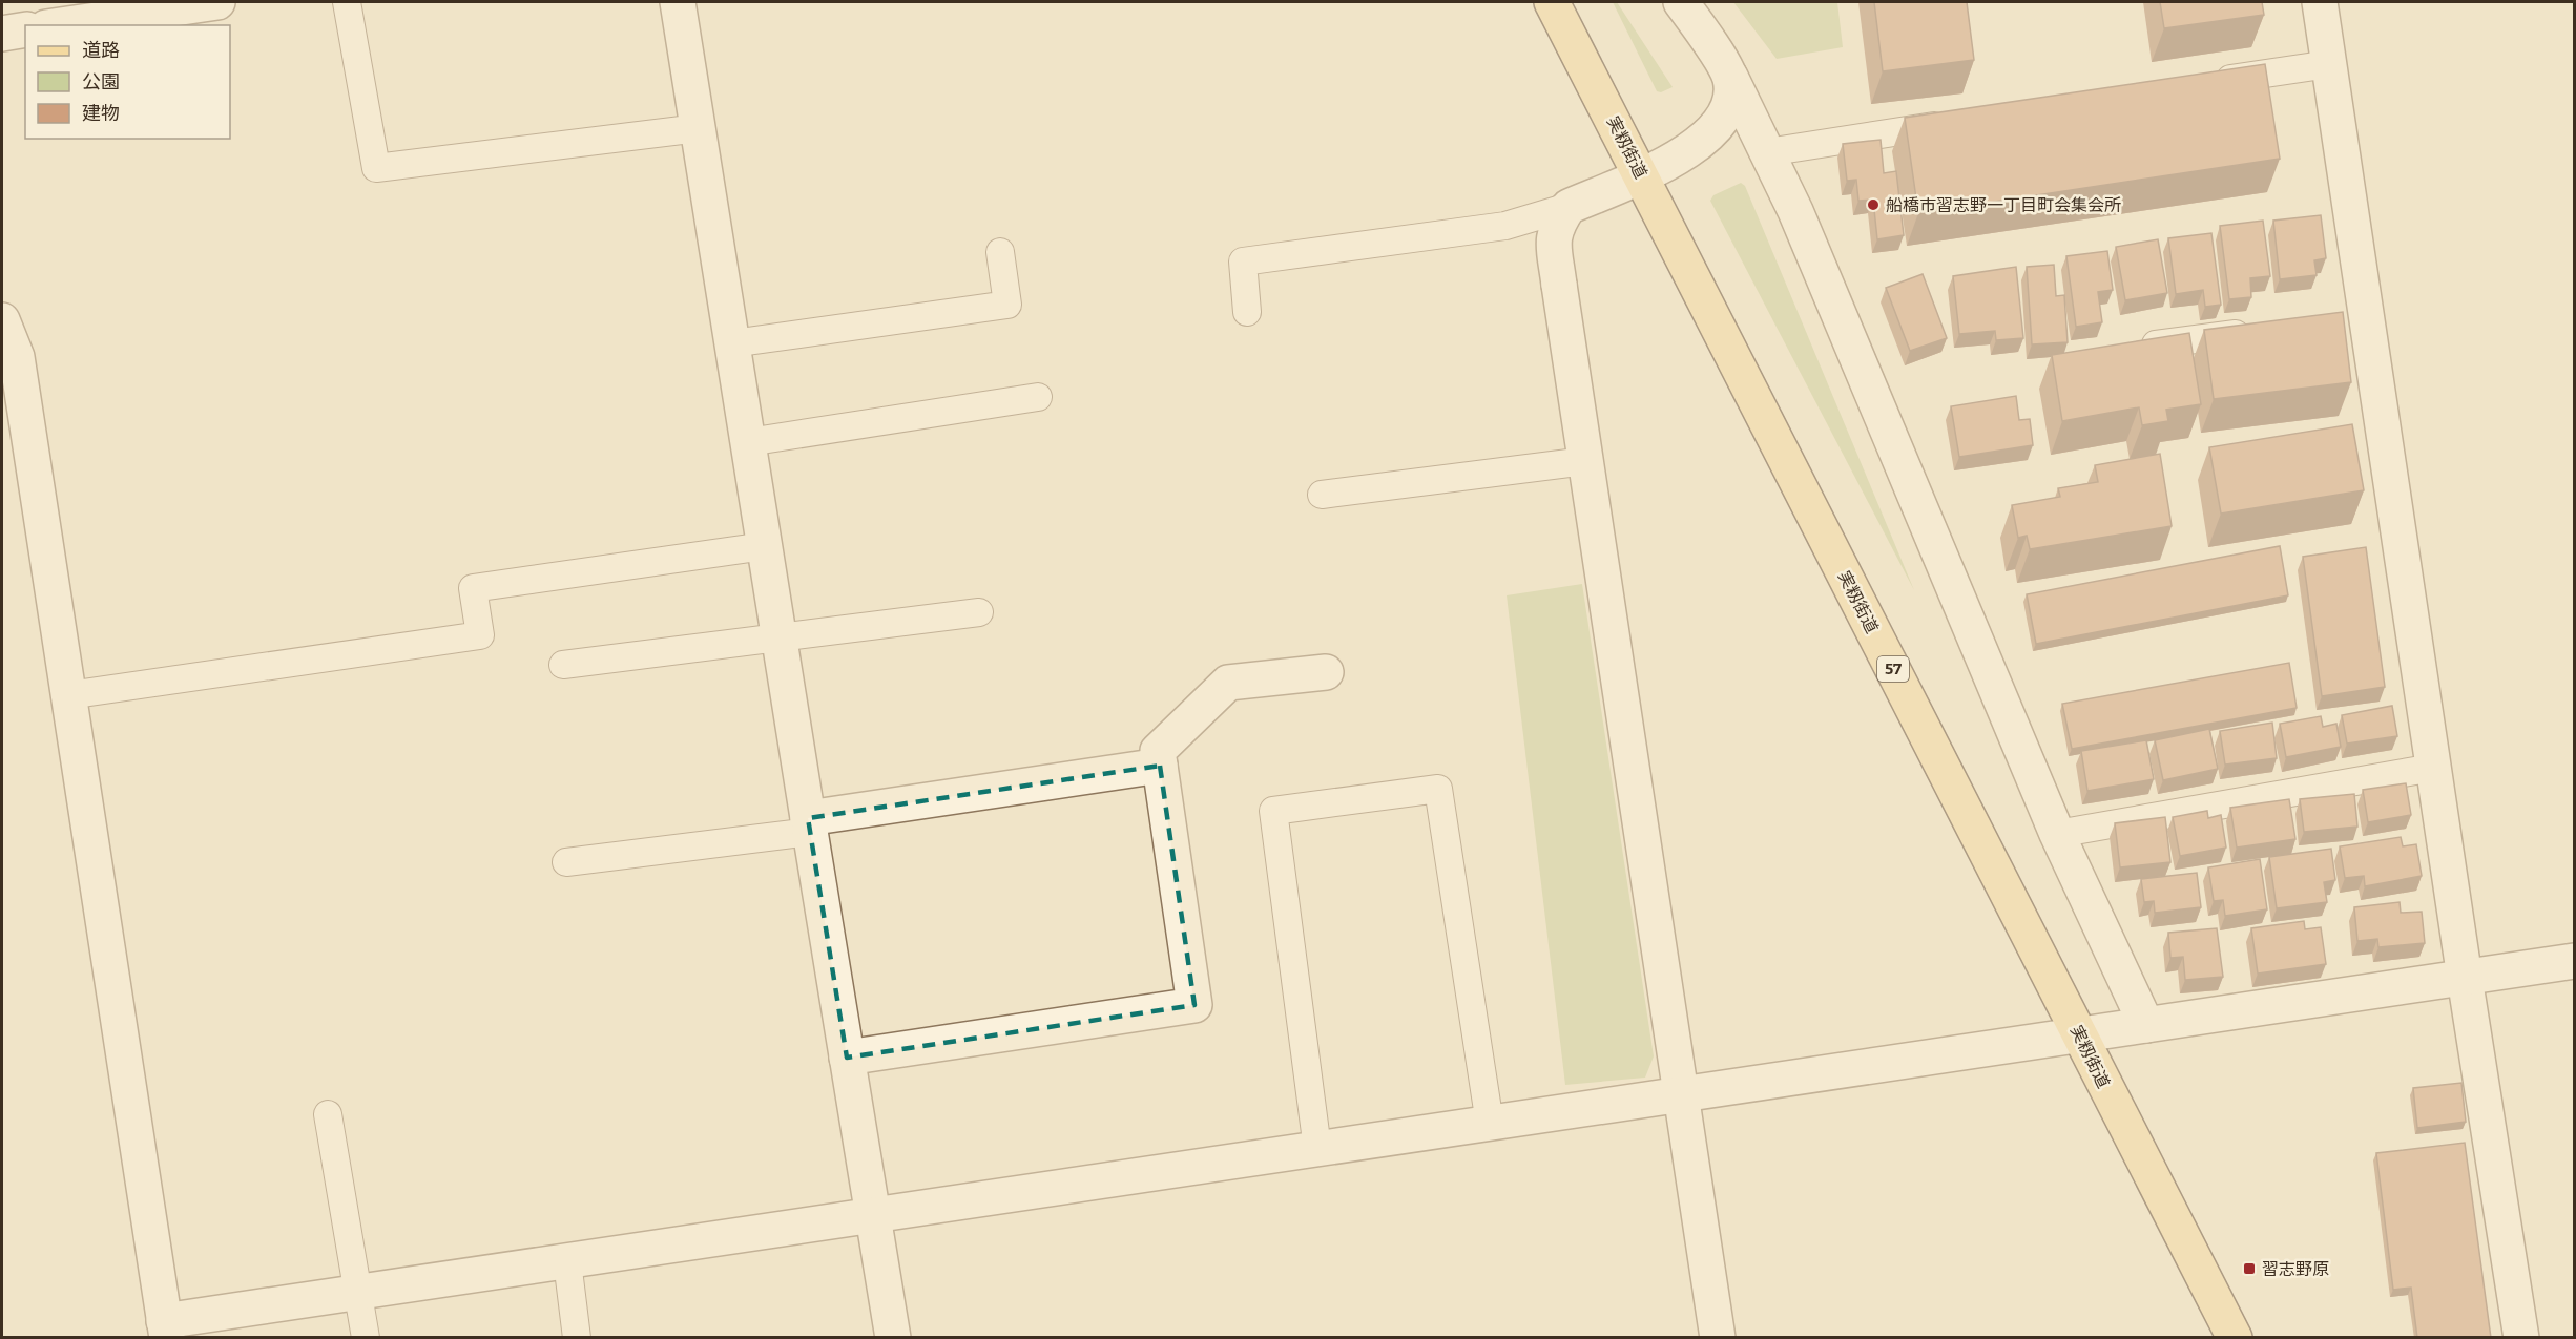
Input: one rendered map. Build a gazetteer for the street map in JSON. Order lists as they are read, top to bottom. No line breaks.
{"streets":{"main road":["実籾街道","57"]},"places":{"other":["船橋市習志野一丁目町会集会所"],"transit":["習志野原"]},"legend":["道路","公園","建物"]}
